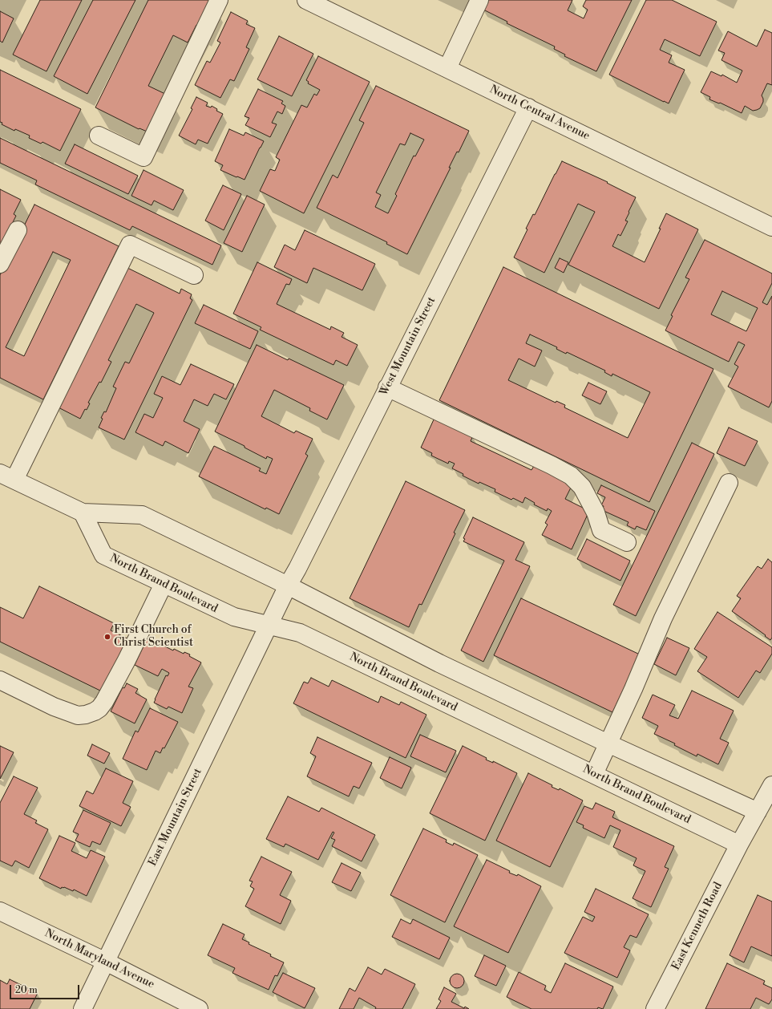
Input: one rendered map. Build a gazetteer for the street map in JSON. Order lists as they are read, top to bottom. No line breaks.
{"streets":{"street":["North Central Avenue","West Mountain Street","North Brand Boulevard","East Mountain Street","East Kenneth Road","North Maryland Avenue"]},"crossings":[["North Central Avenue","West Mountain Street"],["West Mountain Street","North Brand Boulevard"],["West Mountain Street","East Mountain Street"],["North Brand Boulevard","East Mountain Street"],["North Brand Boulevard","East Kenneth Road"],["East Mountain Street","North Maryland Avenue"]],"places":["First Church of Christ Scientist"],"scale_bar":"20 m"}
